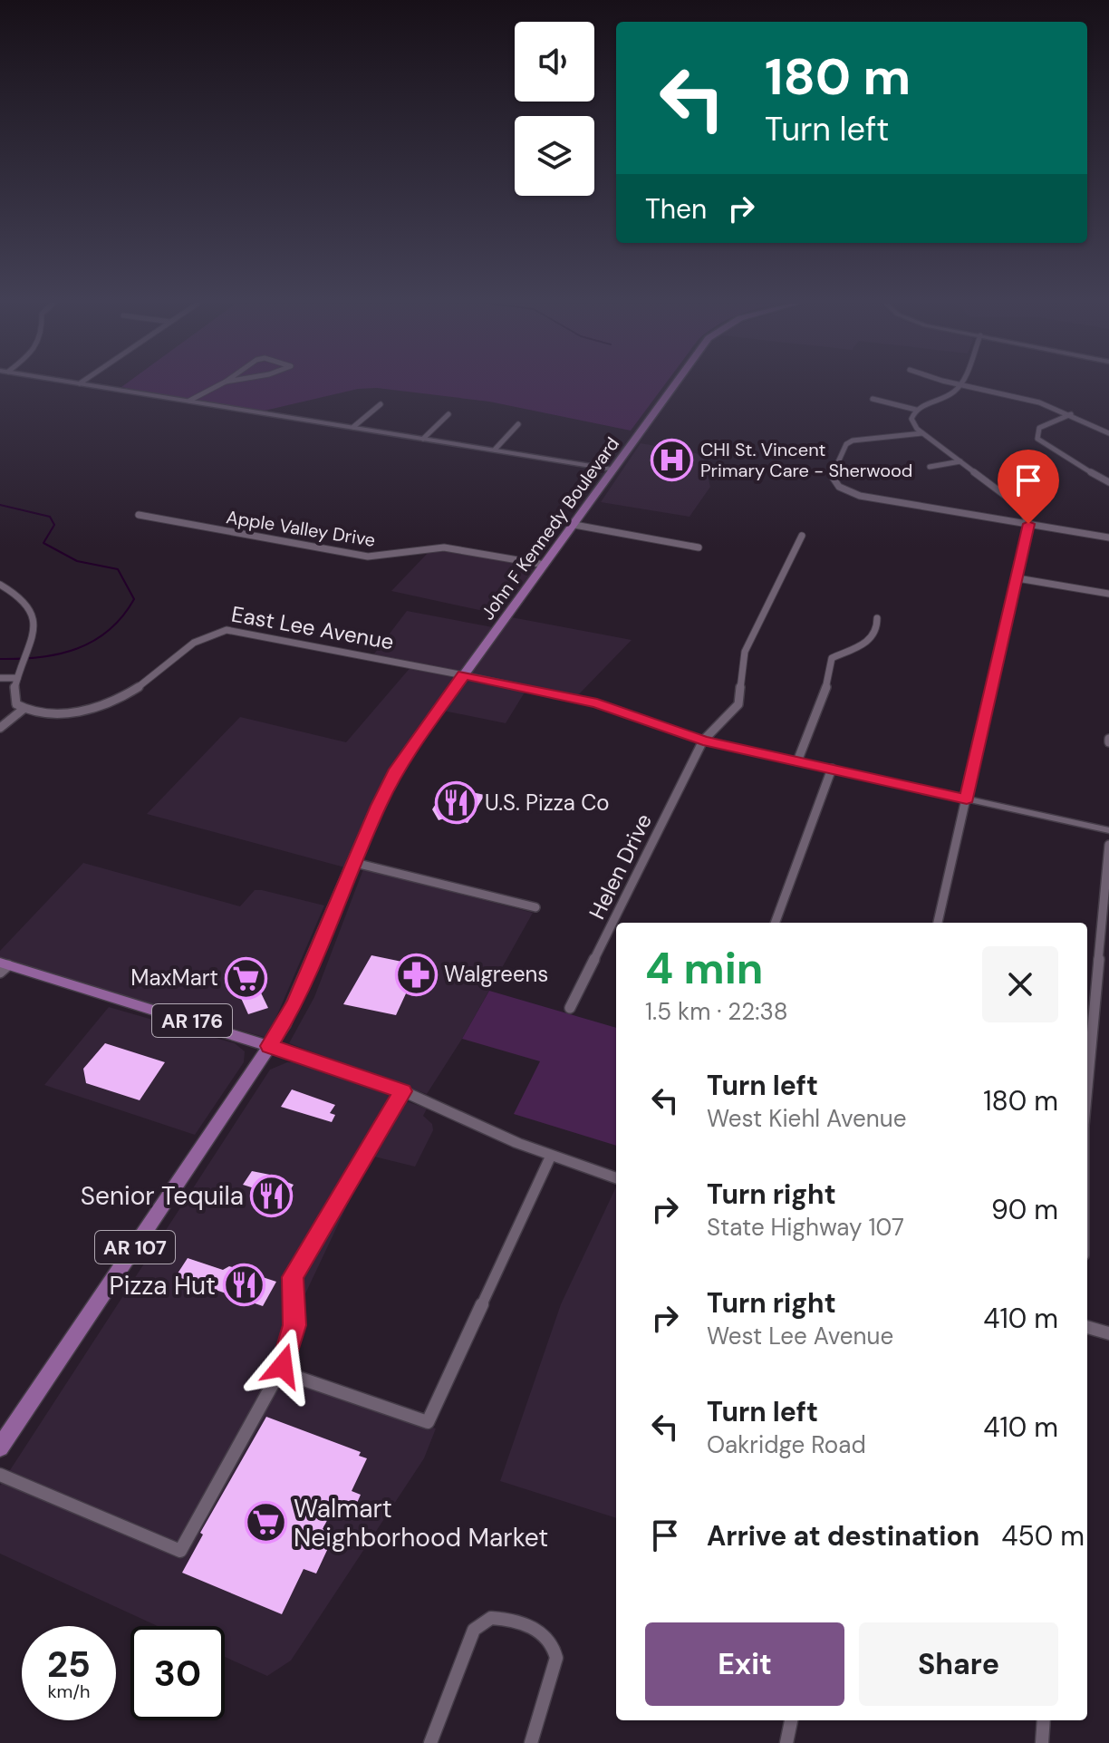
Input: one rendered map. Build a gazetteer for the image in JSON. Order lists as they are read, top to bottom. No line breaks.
{"streets":{"main road":["John F Kennedy Boulevard","AR 176","AR 107"],"street":["Apple Valley Drive","East Lee Avenue","Helen Drive"]},"crossings":[["Apple Valley Drive","John F Kennedy Boulevard"],["John F Kennedy Boulevard","East Lee Avenue"],["John F Kennedy Boulevard","AR 107"],["East Lee Avenue","AR 107"],["AR 176","AR 107"]],"places":{"hospital":["CHI St. Vincent Primary Care - Sherwood"],"restaurant":["U.S. Pizza Co","Senior Tequila","Pizza Hut"],"pharmacy":["Walgreens"],"supermarket":["MaxMart","Walmart Neighborhood Market"]},"page":{"turn":["180 m","Turn left"],"then":"Then","heading":["4 min","1.5 km · 22:38"],"list":[{"name":"Turn left","note":"West Kiehl Avenue","value":"180 m"},{"name":"Turn right","note":"State Highway 107","value":"90 m"},{"name":"Turn right","note":"West Lee Avenue","value":"410 m"},{"name":"Turn left","note":"Oakridge Road","value":"410 m"},{"name":"Arrive at destination","value":"450 m"}],"buttons":["Exit","Share"],"speed":"25 km/h","limit":"30"}}
